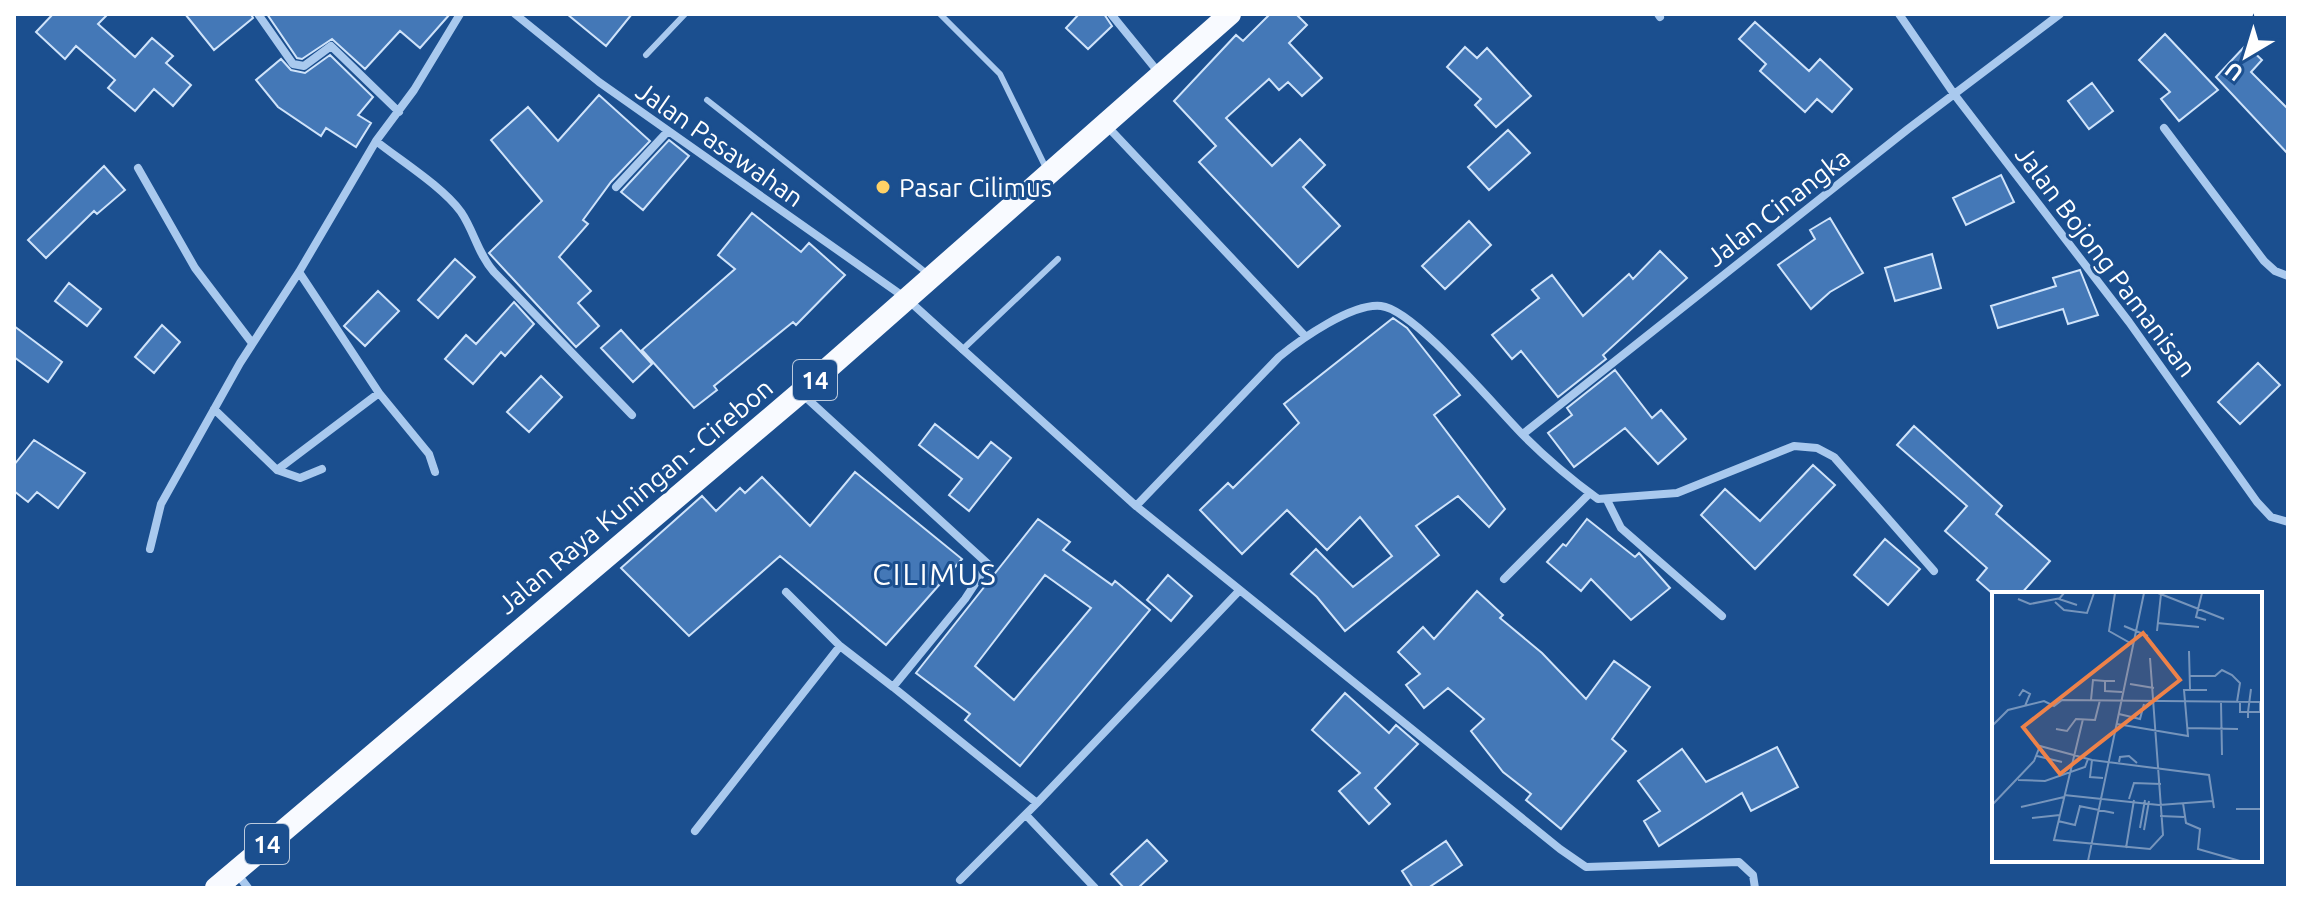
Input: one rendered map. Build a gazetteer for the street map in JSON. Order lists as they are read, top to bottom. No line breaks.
{"streets":{"highway":["14","Jalan Raya Kuningan - Cirebon"],"street":["Jalan Pasawahan","Jalan Cinangka","Jalan Bojong Pamanisan"]},"crossings":[["Jalan Pasawahan","Jalan Raya Kuningan - Cirebon"],["Jalan Cinangka","Jalan Bojong Pamanisan"]],"districts":["CILIMUS"],"places":["Pasar Cilimus"],"north":"bottom left"}
